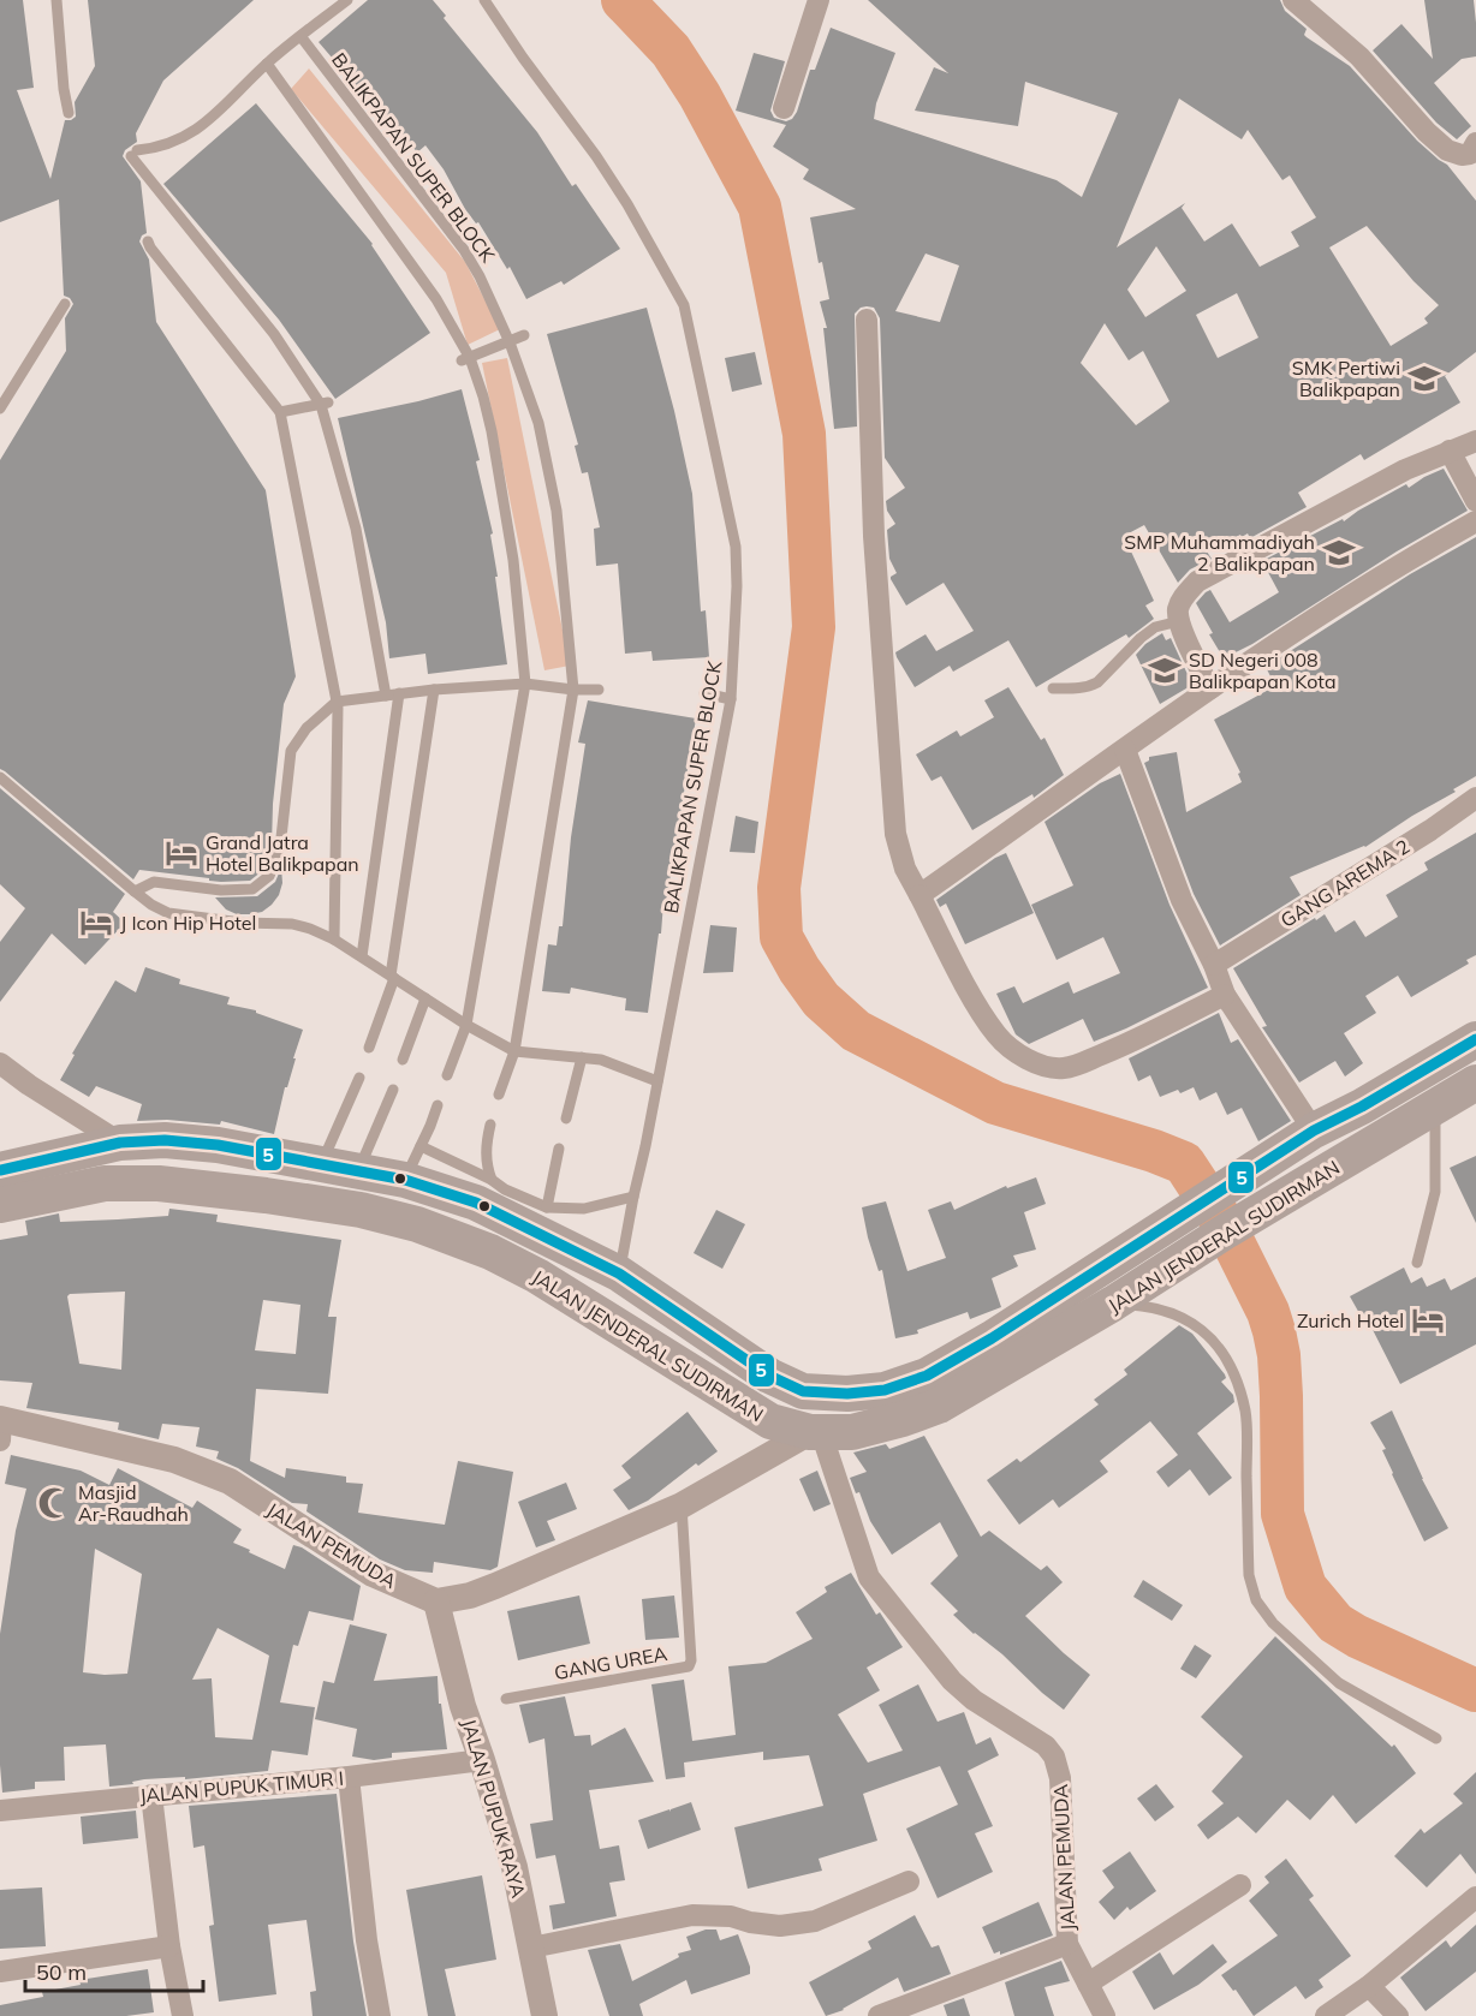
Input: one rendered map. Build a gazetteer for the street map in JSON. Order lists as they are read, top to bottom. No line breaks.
{"streets":{"highway":["JALAN JENDERAL SUDIRMAN"],"street":["GANG AREMA 2","JALAN PEMUDA","JALAN PUPUK TIMUR I","JALAN PUPUK RAYA"],"lane":["BALIKPAPAN SUPER BLOCK","GANG UREA"]},"crossings":[["BALIKPAPAN SUPER BLOCK","JALAN JENDERAL SUDIRMAN"],["JALAN JENDERAL SUDIRMAN","JALAN PEMUDA"],["JALAN PEMUDA","JALAN PUPUK RAYA"],["JALAN PUPUK TIMUR I","JALAN PUPUK RAYA"]],"places":{"school or university":["SMK Pertiwi Balikpapan","SMP Muhammadiyah 2 Balikpapan","SD Negeri 008 Balikpapan Kota"],"hotel":["Grand Jatra Hotel Balikpapan","J Icon Hip Hotel","Zurich Hotel"],"mosque":["Masjid Ar-Raudhah"]},"lines":["transit line 5"],"scale_bar":"50 m"}
